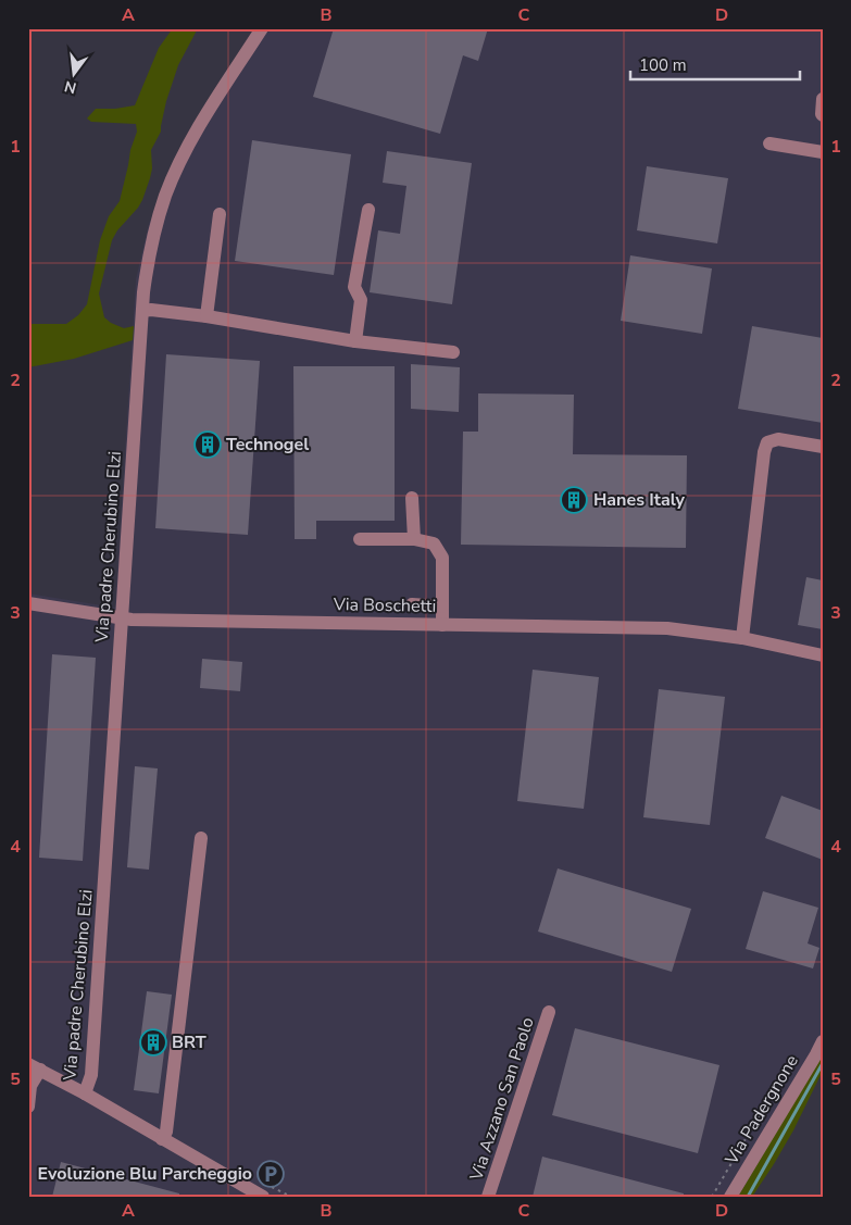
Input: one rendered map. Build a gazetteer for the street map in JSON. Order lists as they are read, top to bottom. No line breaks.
{"streets":{"street":["Via padre Cherubino Elzi","Via Boschetti","Via Azzano San Paolo","Via Padergnone"]},"crossings":[["Via padre Cherubino Elzi","Via Boschetti"]],"places":{"building":["Technogel","Hanes Italy","BRT"],"parking":["Evoluzione Blu Parcheggio"]},"scale_bar":"100 m","north":"bottom","grid":{"columns":["A","B","C","D"],"rows":["1","2","3","4","5"]}}
